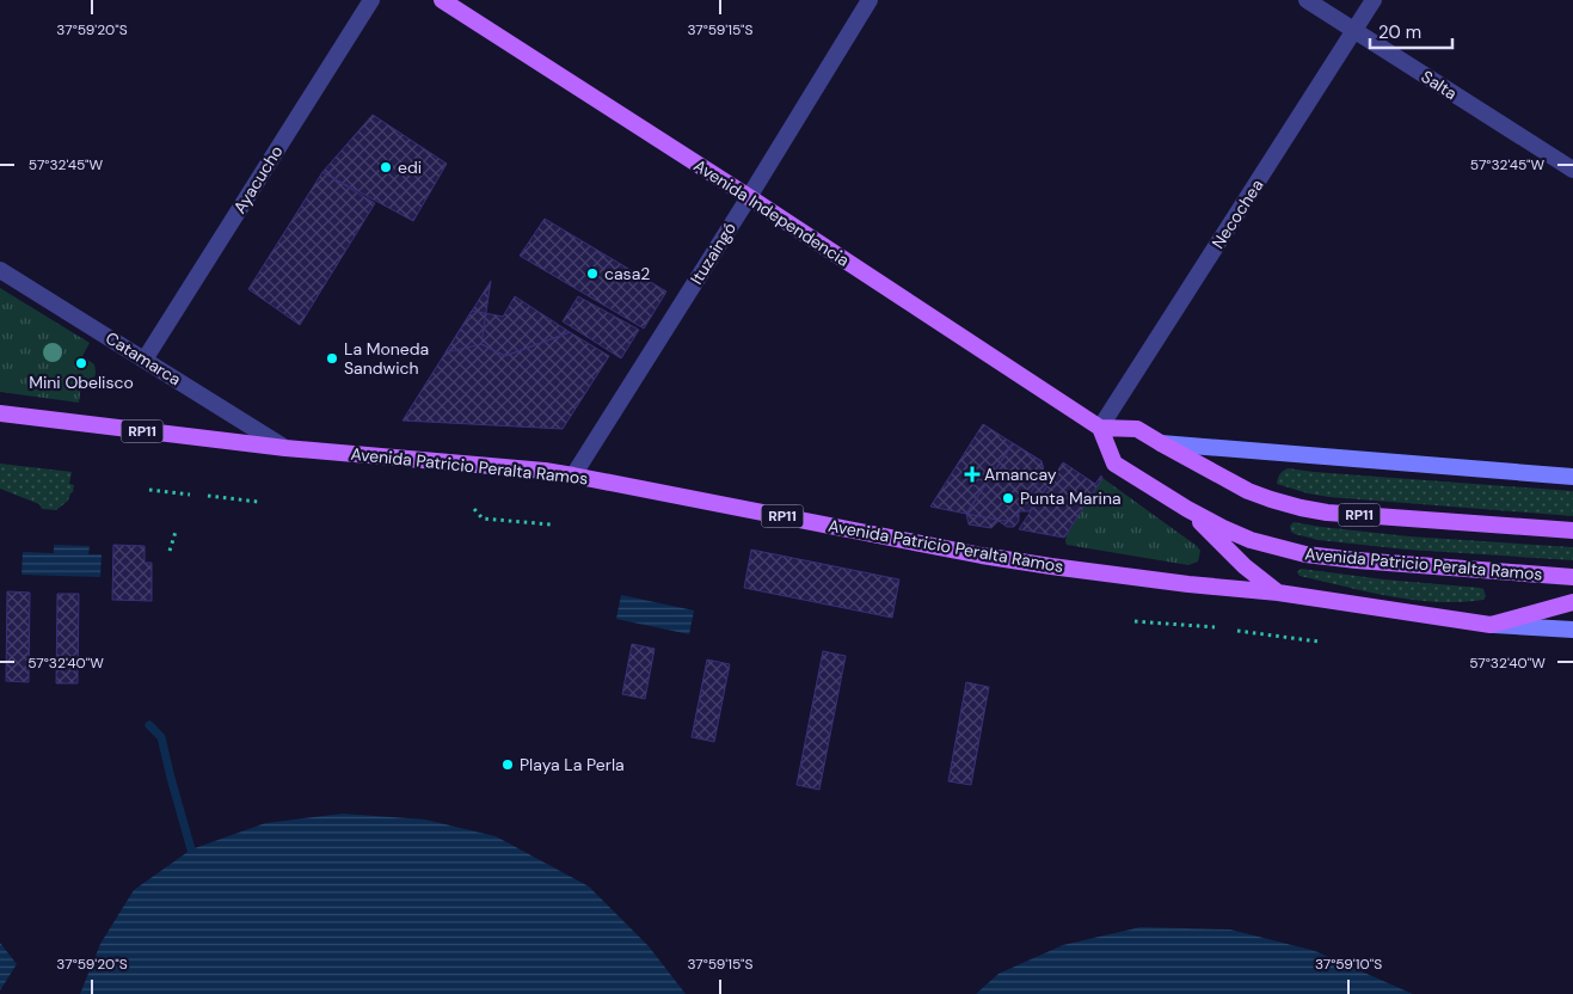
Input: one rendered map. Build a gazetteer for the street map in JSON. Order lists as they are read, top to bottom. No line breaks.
{"streets":{"main road":["Avenida Independencia","RP11","Avenida Patricio Peralta Ramos"],"street":["Salta","Ayacucho","Necochea","Ituzaingó","Catamarca"]},"crossings":[["Salta","Necochea"],["Ayacucho","Catamarca"],["Avenida Independencia","Necochea"],["Avenida Independencia","Ituzaingó"],["Avenida Independencia","RP11"],["Avenida Independencia","Avenida Patricio Peralta Ramos"],["Necochea","RP11"],["Necochea","Avenida Patricio Peralta Ramos"],["Ituzaingó","Avenida Patricio Peralta Ramos"],["Catamarca","Avenida Patricio Peralta Ramos"],["RP11","Avenida Patricio Peralta Ramos"]],"places":{"other":["edi","casa2","La Moneda Sandwich","Mini Obelisco","Punta Marina","Playa La Perla"],"health":["Amancay"]},"scale_bar":"20 m","coordinates":["37°59'20\"S","37°59'15\"S","57°32'45\"W","57°32'40\"W","37°59'10\"S"]}
